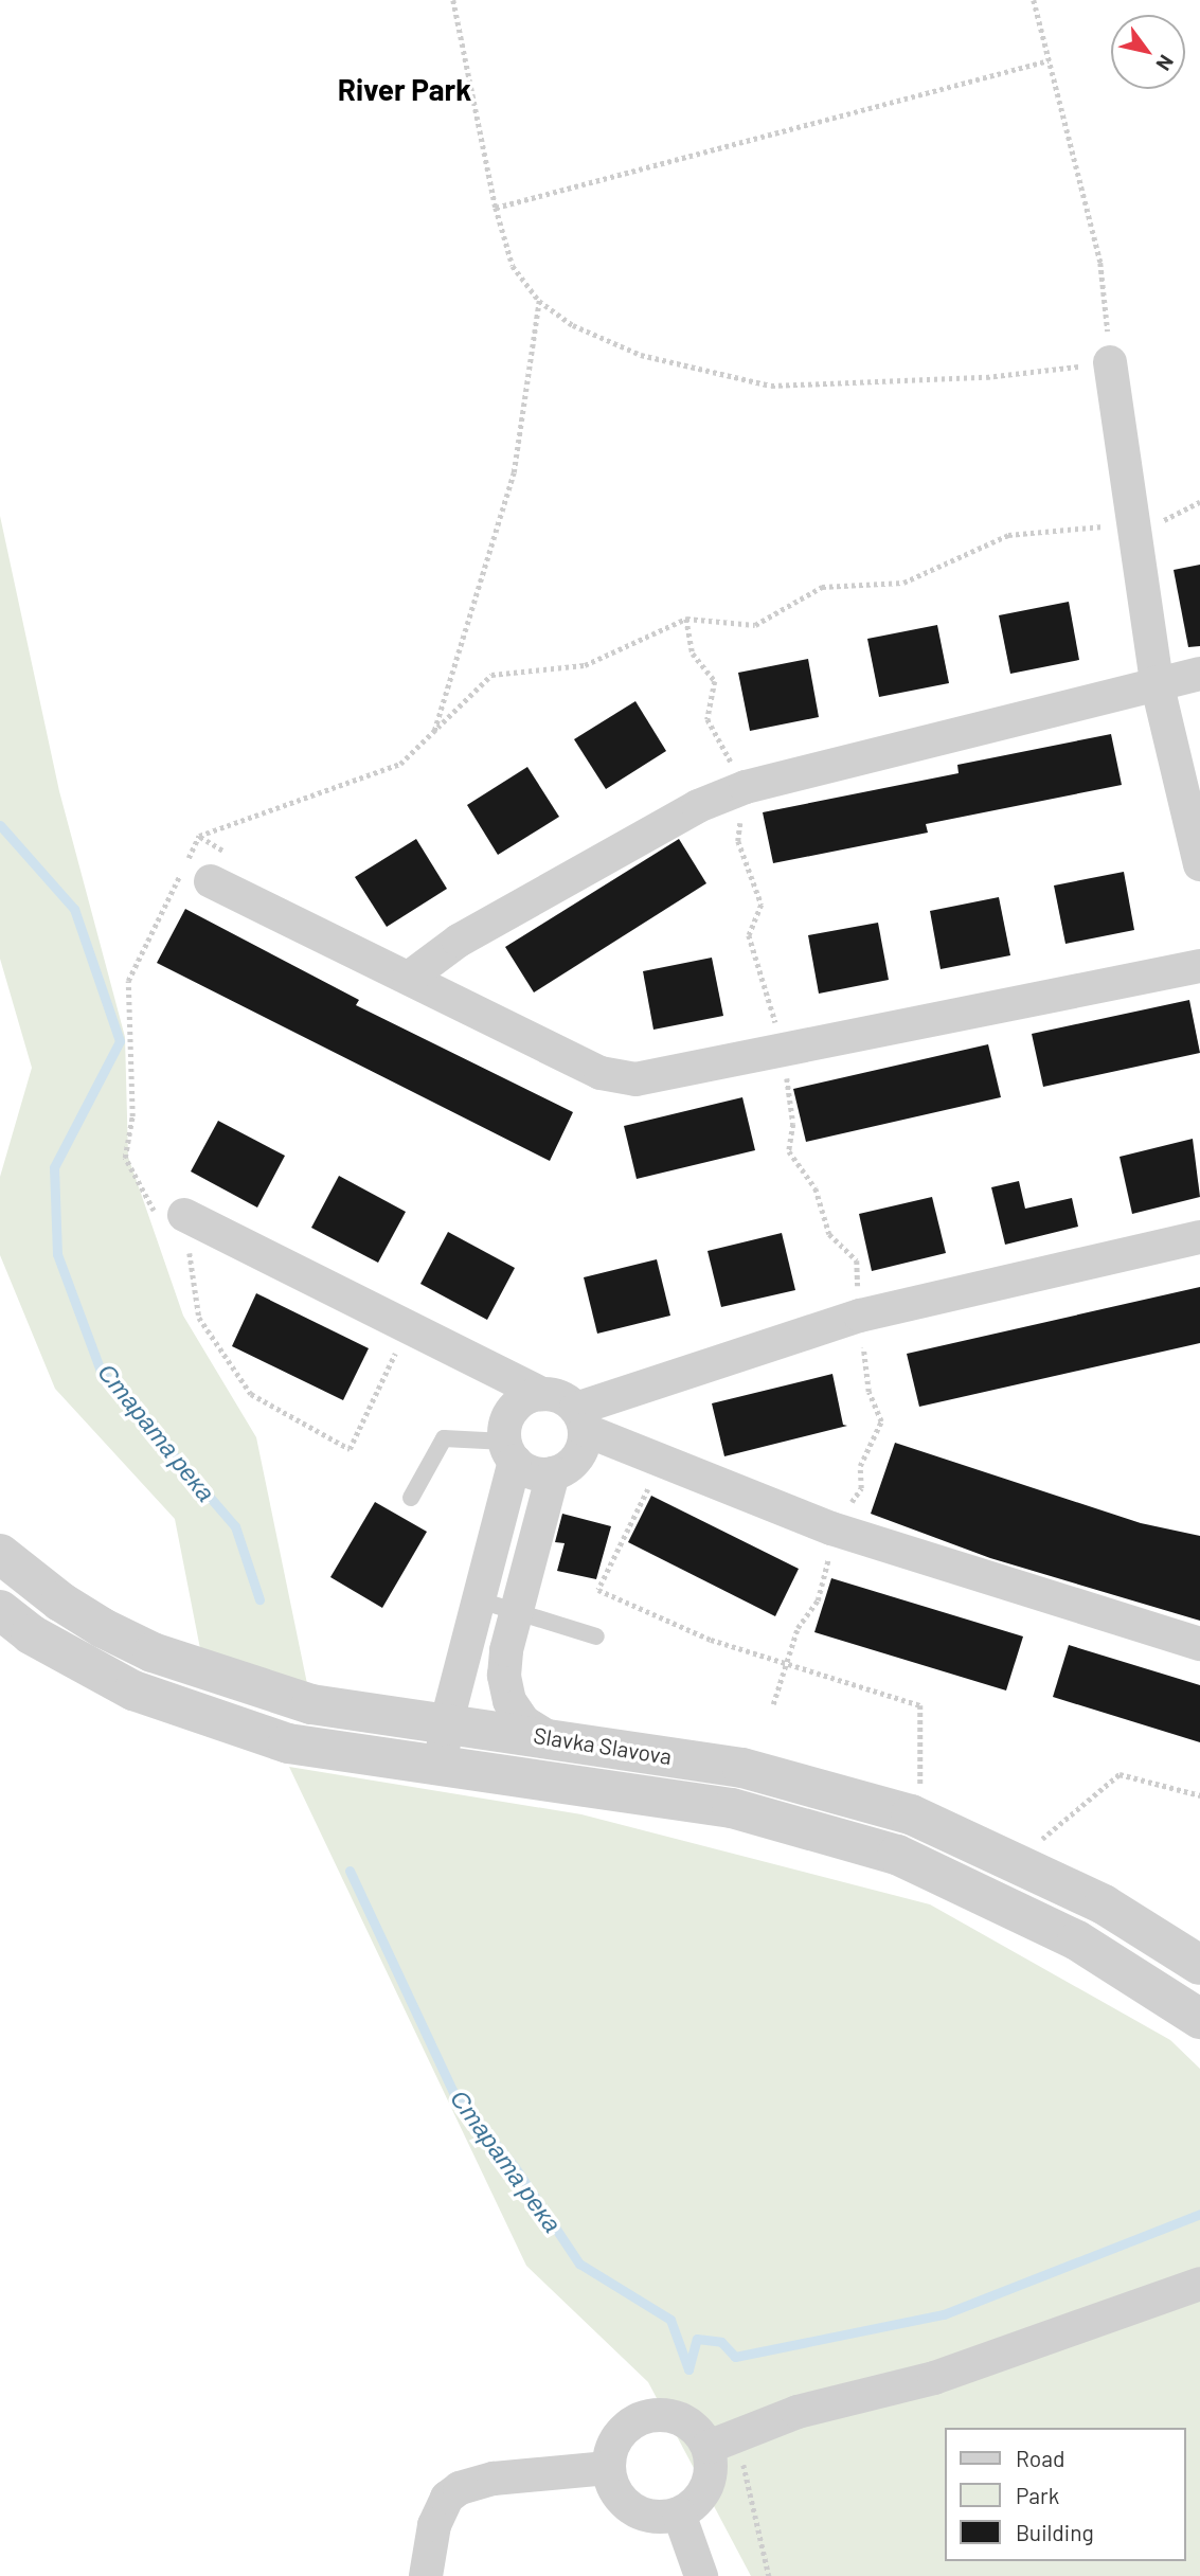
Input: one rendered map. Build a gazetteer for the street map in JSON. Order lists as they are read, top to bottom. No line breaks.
{"streets":{"street":["Slavka Slavova"]},"districts":["River Park"],"water":["Старата река"],"legend":["Road","Park","Building"],"north":"bottom right"}
